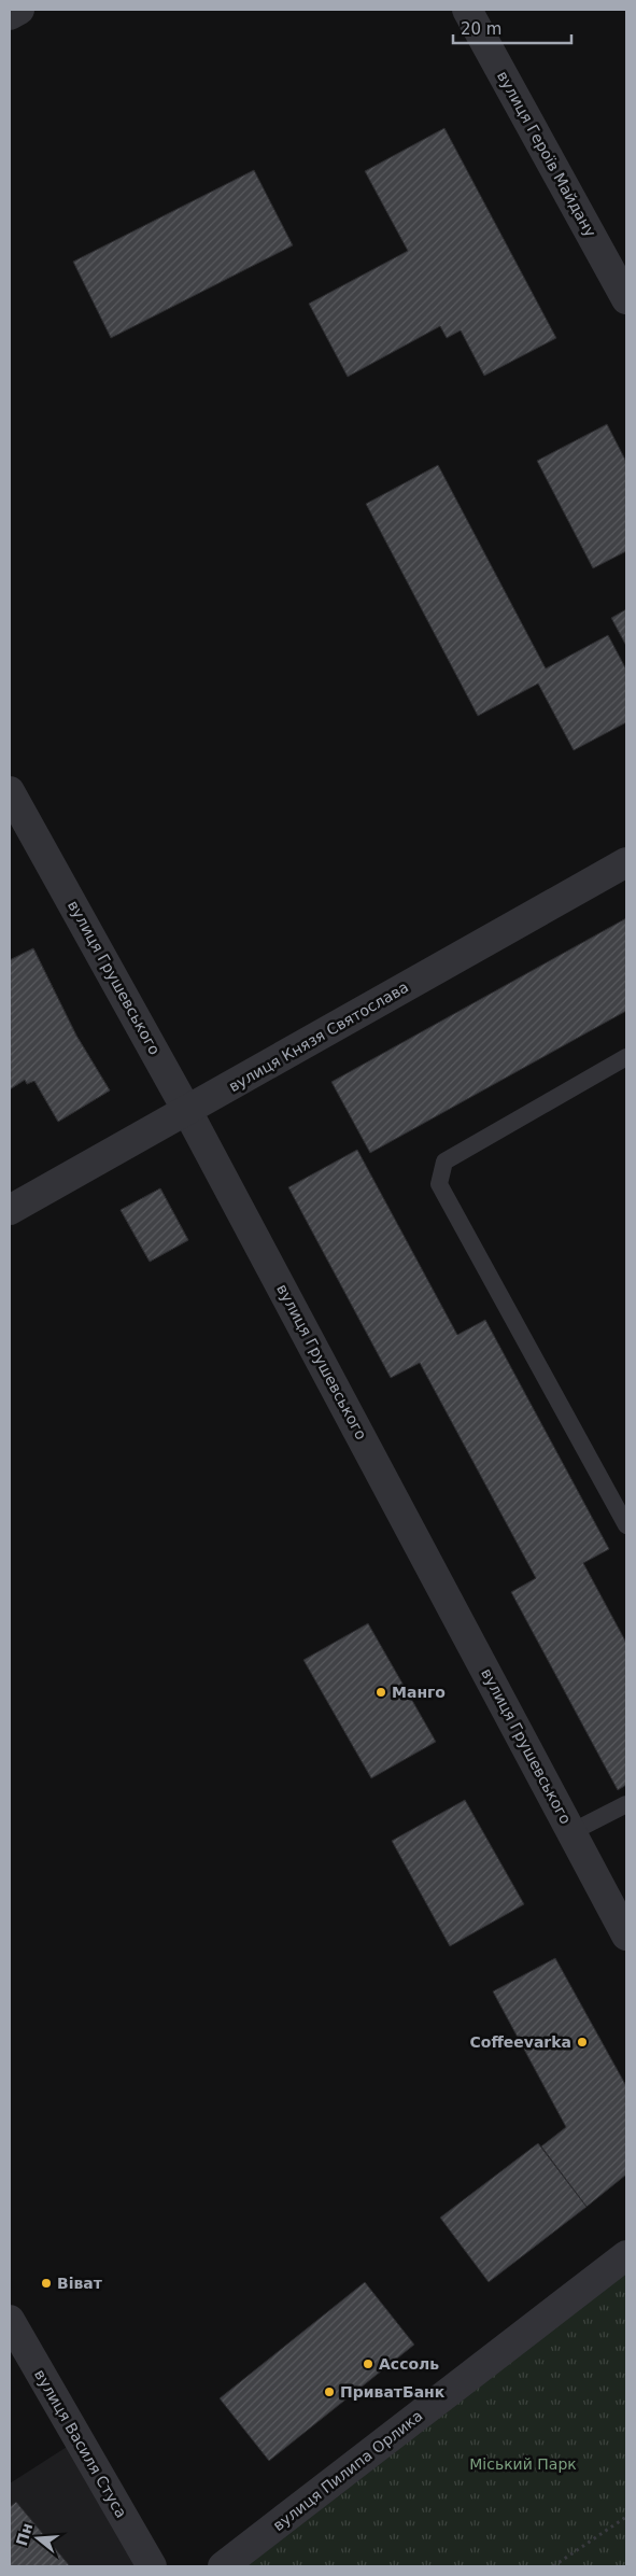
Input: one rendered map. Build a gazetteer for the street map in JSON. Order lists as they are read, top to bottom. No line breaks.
{"streets":{"street":["вулиця Героїв Майдану","вулиця Грушевського","вулиця Князя Святослава","вулиця Василя Стуса","вулиця Пилипа Орлика"]},"crossings":[["вулиця Грушевського","вулиця Князя Святослава"]],"parks":["Міський Парк"],"places":["Манго","Coffeevarka","Віват","Ассоль","ПриватБанк"],"scale_bar":"20 m","north":"left"}
